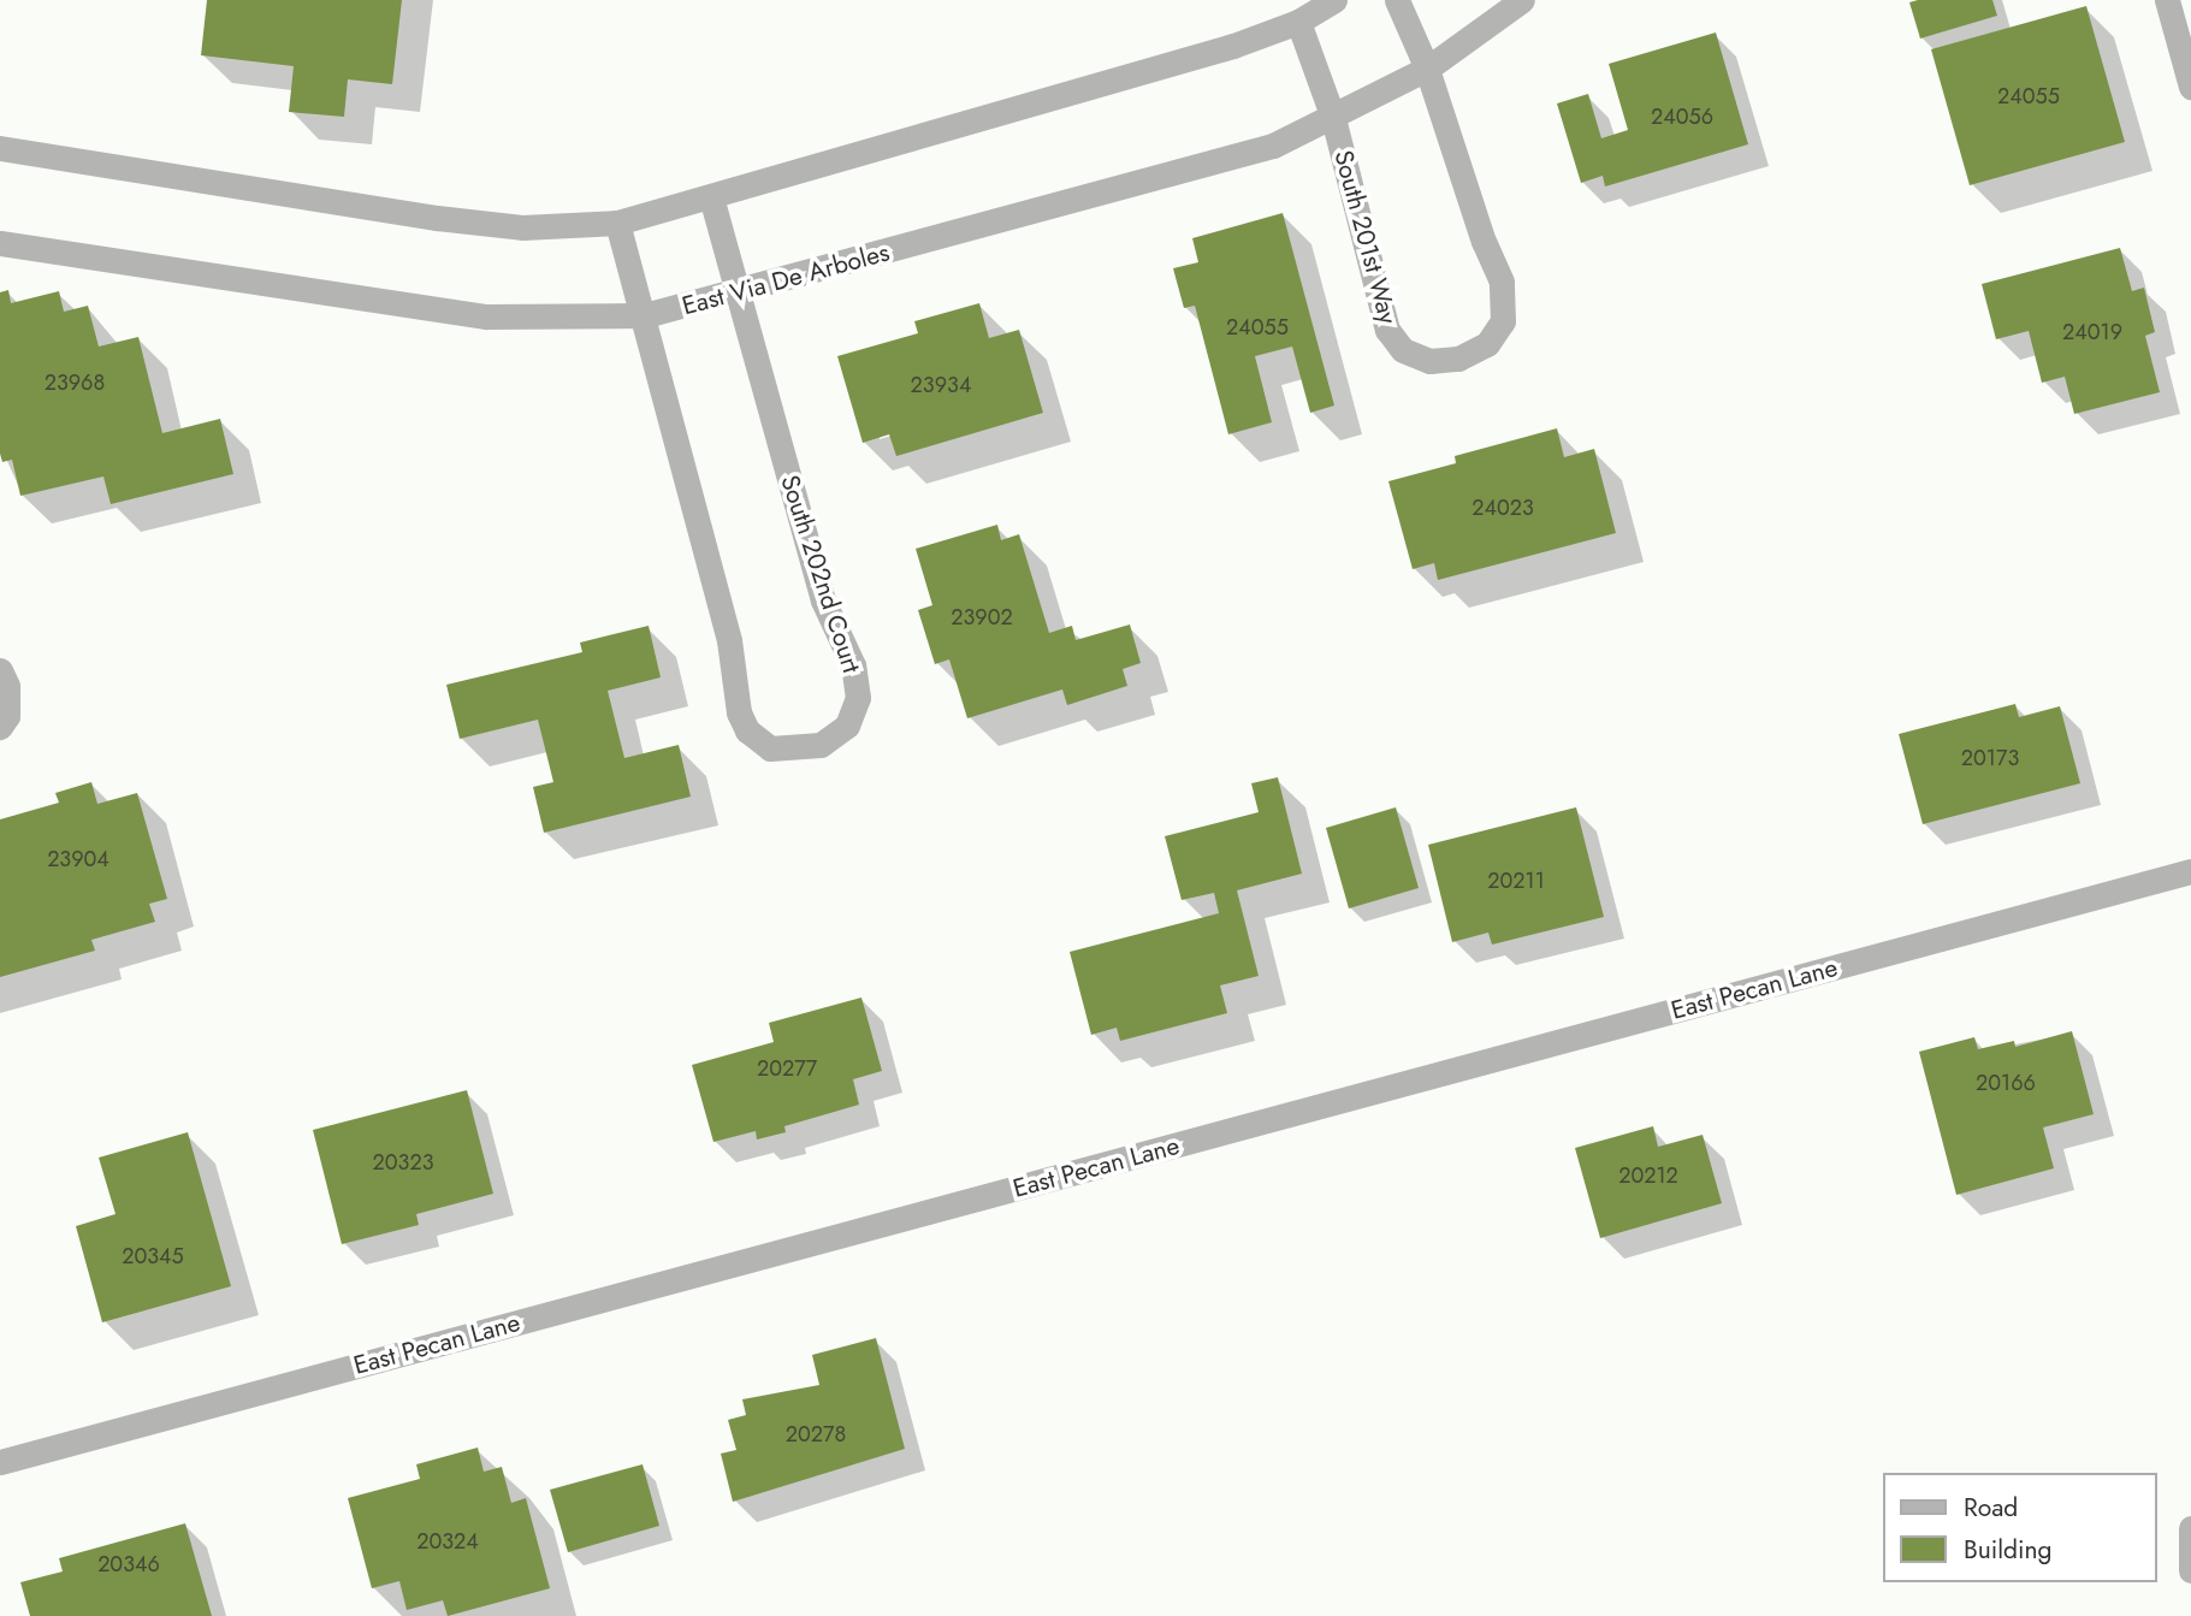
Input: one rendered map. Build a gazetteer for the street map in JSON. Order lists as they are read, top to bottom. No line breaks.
{"streets":{"street":["South 201st Way","East Via De Arboles","South 202nd Court","East Pecan Lane"]},"crossings":[["South 201st Way","East Via De Arboles"],["East Via De Arboles","South 202nd Court"]],"house_numbers":["24055","24056","24055","24019","23968","23934","24023","23902","20173","23904","20211","20277","20166","20323","20212","20345","20278","20324","20346"],"legend":["Road","Building"]}
